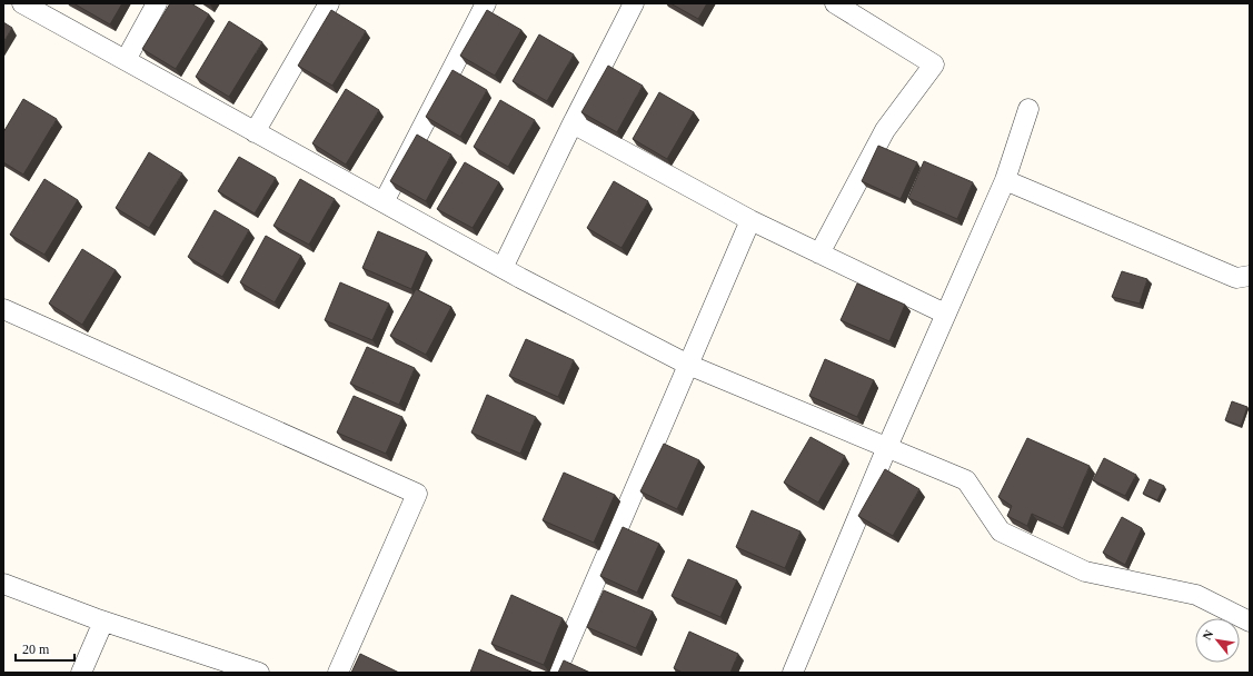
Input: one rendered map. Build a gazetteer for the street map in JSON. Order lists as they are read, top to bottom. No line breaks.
{"scale_bar":"20 m","north":"top left"}
